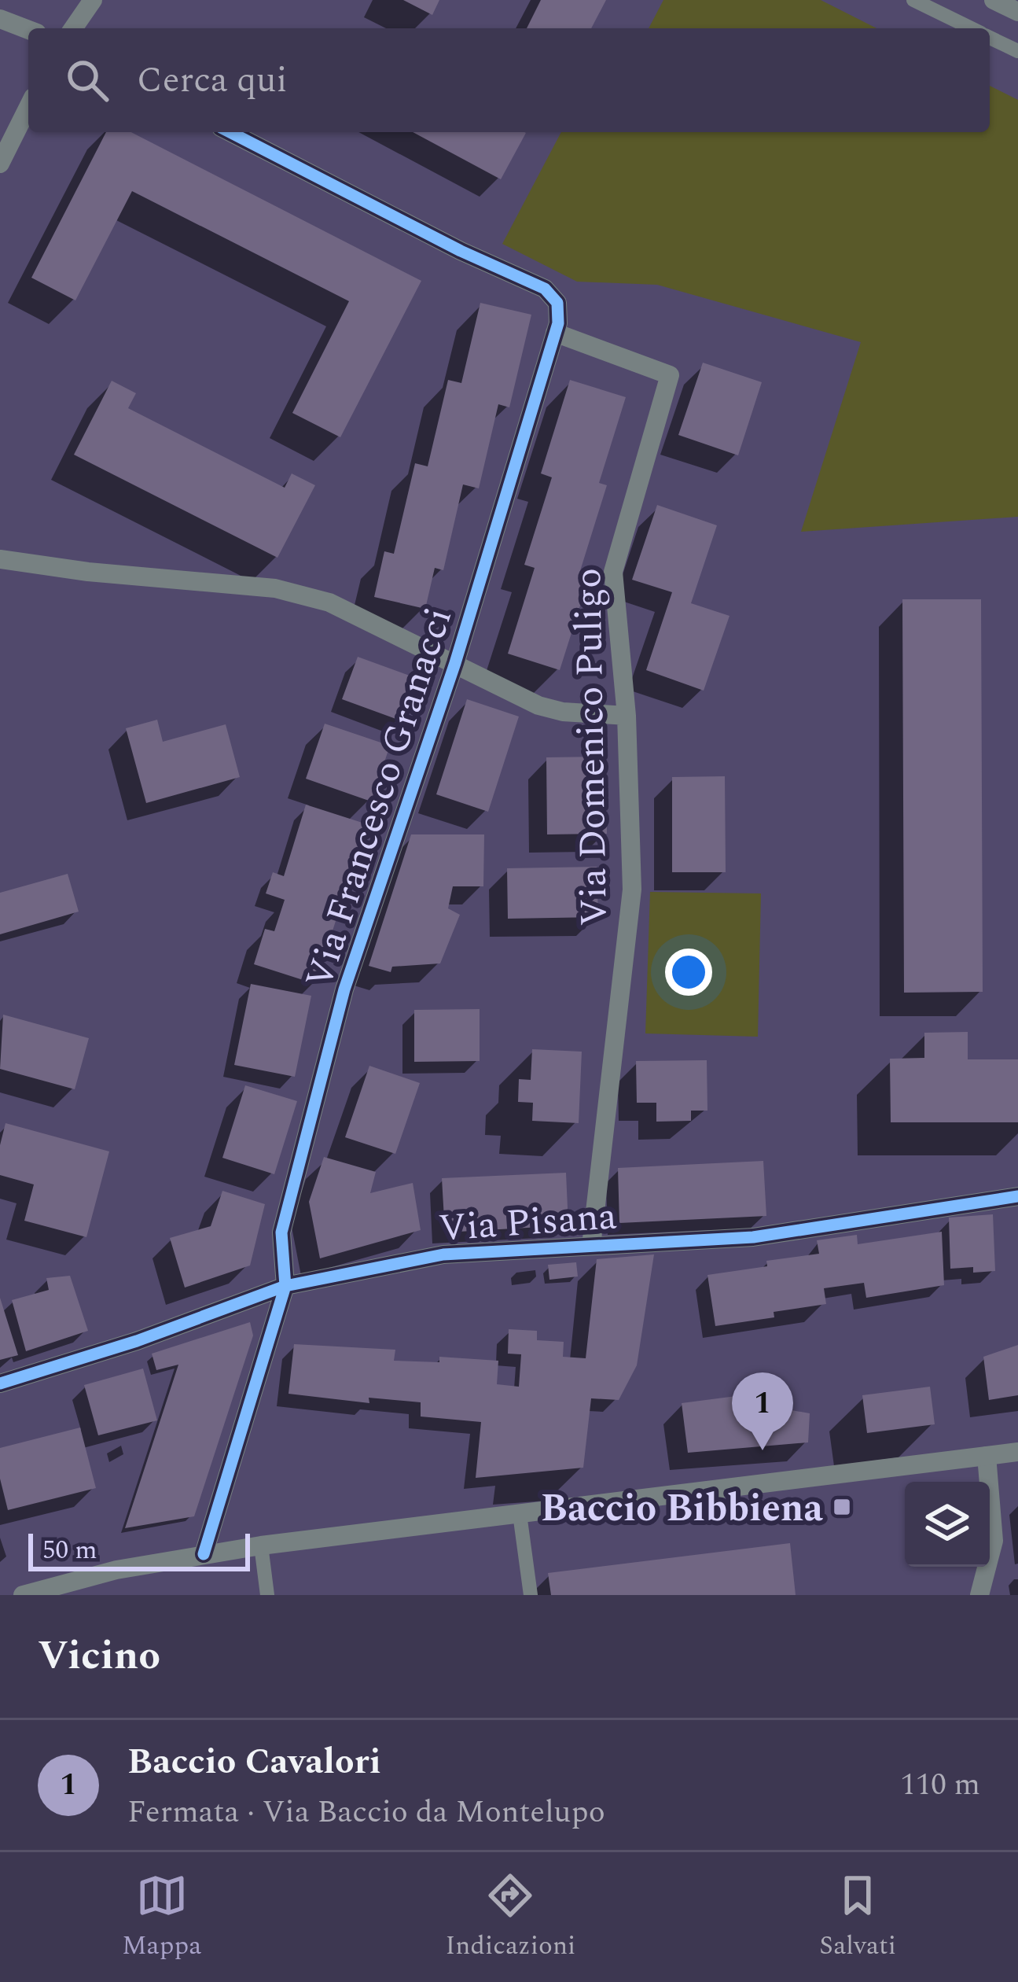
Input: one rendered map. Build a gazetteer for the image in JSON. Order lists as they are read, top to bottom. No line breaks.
{"streets":{"street":["Via Domenico Puligo","Via Francesco Granacci","Via Pisana"]},"crossings":[["Via Domenico Puligo","Via Francesco Granacci"],["Via Domenico Puligo","Via Pisana"],["Via Francesco Granacci","Via Pisana"]],"places":{"transit":["Baccio Bibbiena"]},"scale_bar":"50 m","page":{"search":"Cerca qui","pins":"1","scale":"50 m","heading":"Vicino","list":[{"mark":"1","name":"Baccio Cavalori","note":"Fermata · Via Baccio da Montelupo","value":"110 m"}],"nav":["Mappa","Indicazioni","Salvati"]}}
